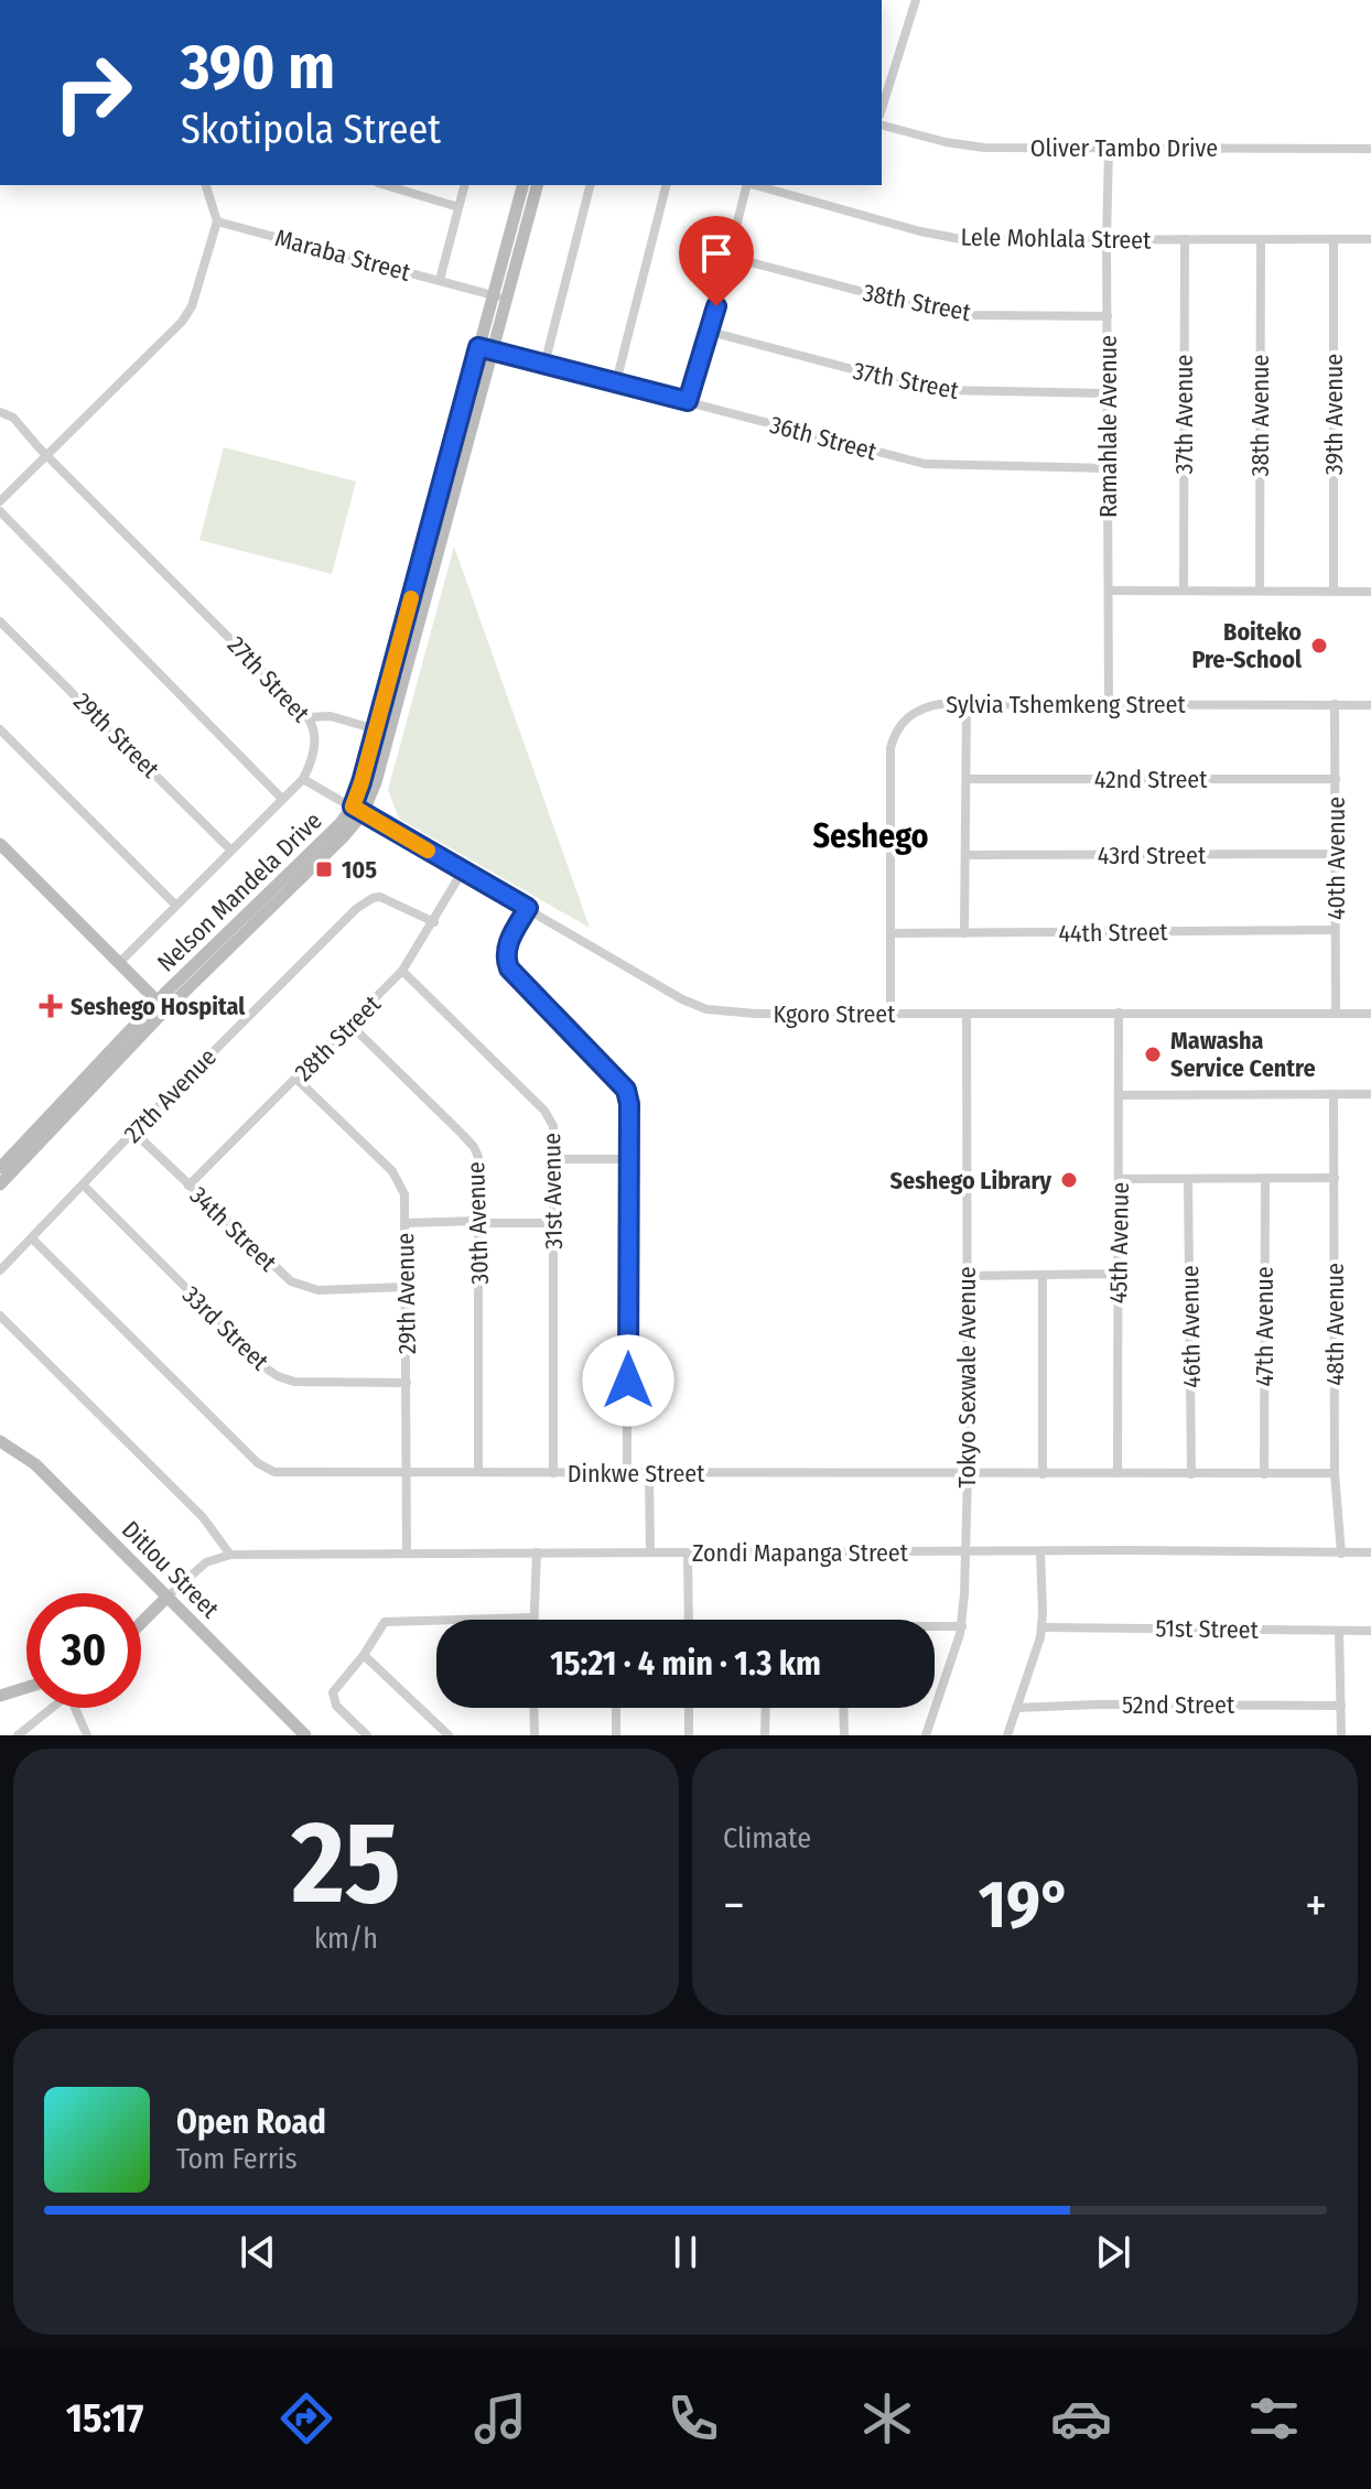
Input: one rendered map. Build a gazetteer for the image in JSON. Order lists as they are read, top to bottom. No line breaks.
{"streets":{"main road":["Nelson Mandela Drive","Ditlou Street"],"street":["Oliver Tambo Drive","Lele Mohlala Street","Maraba Street","38th Street","37th Street","37th Avenue","39th Avenue","38th Avenue","Ramahlale Avenue","36th Street","27th Street","Sylvia Tshemkeng Street","29th Street","42nd Street","43rd Street","40th Avenue","44th Street","Kgoro Street","28th Street","27th Avenue","31st Avenue","30th Avenue","34th Street","45th Avenue","29th Avenue","48th Avenue","46th Avenue","47th Avenue","33rd Street","Tokyo Sexwale Avenue","Dinkwe Street","Zondi Mapanga Street","51st Street","52nd Street"]},"crossings":[["Oliver Tambo Drive","Ramahlale Avenue"],["Lele Mohlala Street","37th Avenue"],["Lele Mohlala Street","39th Avenue"],["Lele Mohlala Street","38th Avenue"],["Lele Mohlala Street","Ramahlale Avenue"],["Maraba Street","Nelson Mandela Drive"],["38th Street","Ramahlale Avenue"],["37th Street","Ramahlale Avenue"],["Ramahlale Avenue","36th Street"],["Ramahlale Avenue","Sylvia Tshemkeng Street"],["36th Street","Nelson Mandela Drive"],["27th Street","Kgoro Street"],["Sylvia Tshemkeng Street","40th Avenue"],["Sylvia Tshemkeng Street","44th Street"],["Sylvia Tshemkeng Street","Kgoro Street"],["42nd Street","40th Avenue"],["43rd Street","40th Avenue"],["40th Avenue","44th Street"],["40th Avenue","Kgoro Street"],["Nelson Mandela Drive","Kgoro Street"],["Kgoro Street","28th Street"],["Kgoro Street","45th Avenue"],["Kgoro Street","Tokyo Sexwale Avenue"],["28th Street","27th Avenue"],["28th Street","31st Avenue"],["28th Street","30th Avenue"],["28th Street","34th Street"],["28th Street","29th Avenue"],["27th Avenue","34th Street"],["27th Avenue","33rd Street"],["27th Avenue","Dinkwe Street"],["31st Avenue","Dinkwe Street"],["30th Avenue","Dinkwe Street"],["34th Street","29th Avenue"],["45th Avenue","Dinkwe Street"],["29th Avenue","33rd Street"],["29th Avenue","Dinkwe Street"],["29th Avenue","Zondi Mapanga Street"],["48th Avenue","Dinkwe Street"],["48th Avenue","Zondi Mapanga Street"],["46th Avenue","Dinkwe Street"],["47th Avenue","Dinkwe Street"],["Tokyo Sexwale Avenue","Dinkwe Street"],["Tokyo Sexwale Avenue","Zondi Mapanga Street"],["Zondi Mapanga Street","Ditlou Street"]],"districts":["Seshego"],"places":{"other":["Boiteko Pre-School","Mawasha Service Centre","Seshego Library"],"transit":["105"],"health":["Seshego Hospital"]},"page":{"turn":["390 m","Skotipola Street"],"limit":"30","trip":"15:21 · 4 min · 1.3 km","tile":[["25","km/h"],"Climate"],"heat":["−","19°","+"],"song":["Open Road","Tom Ferris"],"tabs":"15:17"}}
